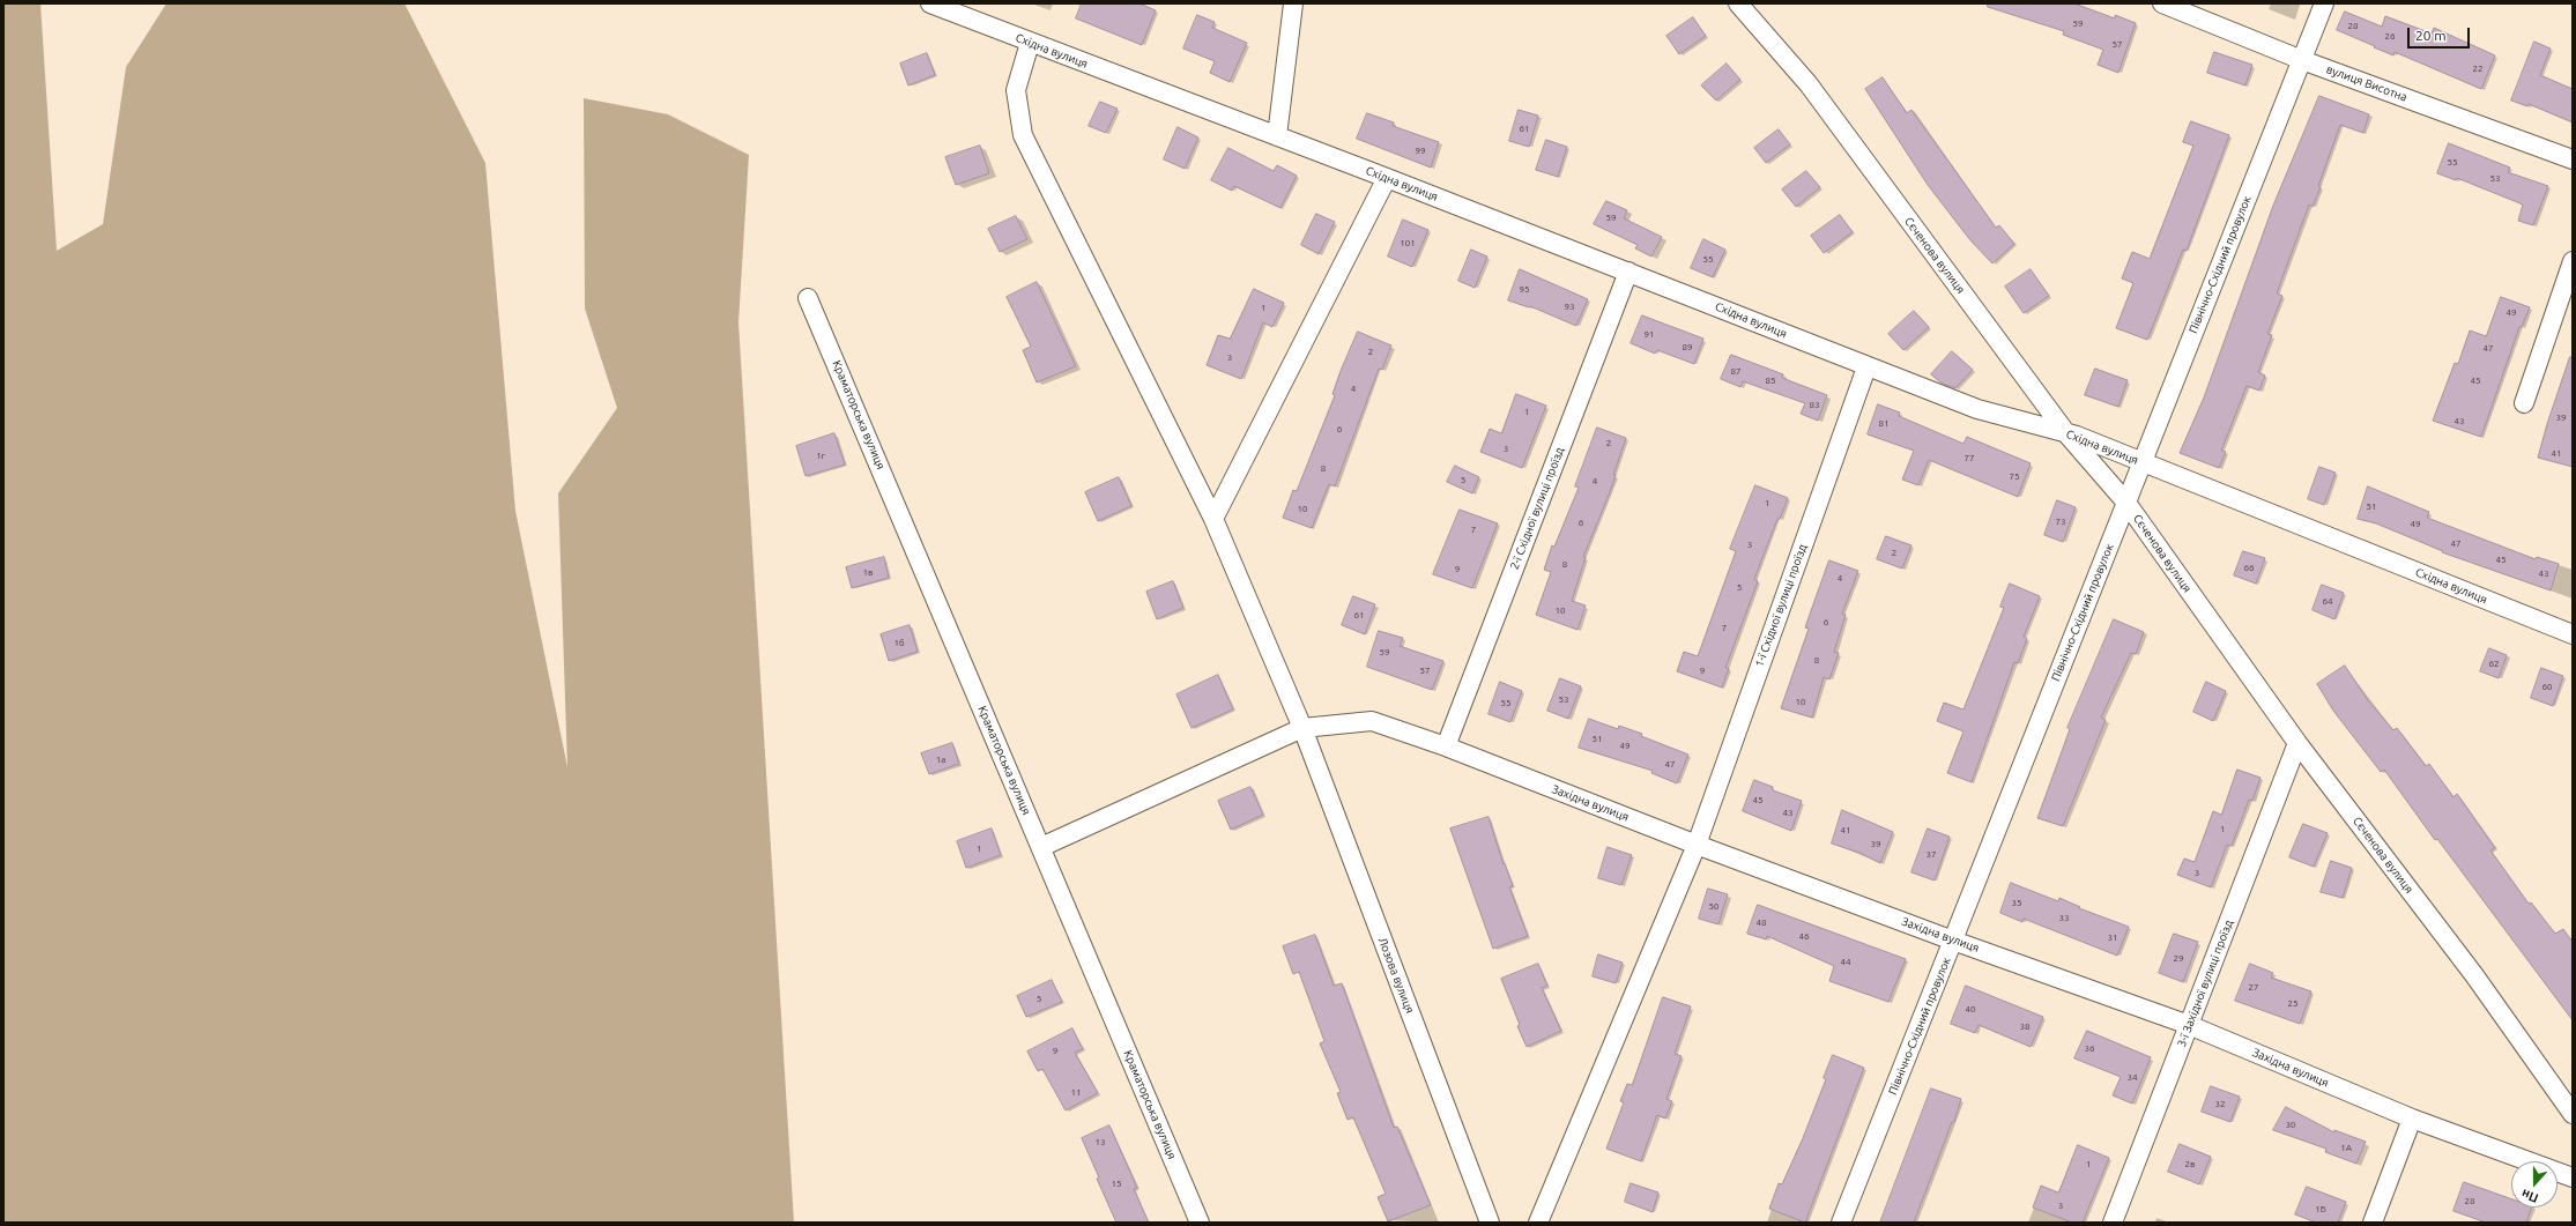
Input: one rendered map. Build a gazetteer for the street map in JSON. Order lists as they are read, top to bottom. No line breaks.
{"streets":{"street":["Східна вулиця","вулиця Висотна","Сєченова вулиця","Північно-Східний провулок","Краматорська вулиця","2-ї Східної вулиці проїзд","1-ї Східної вулиці проїзд","Західна вулиця","Лозова вулиця","3-ї Західної вулиці проїзд"]},"crossings":[["Східна вулиця","Сєченова вулиця"],["Східна вулиця","Північно-Східний провулок"],["Східна вулиця","2-ї Східної вулиці проїзд"],["Східна вулиця","1-ї Східної вулиці проїзд"],["Східна вулиця","Лозова вулиця"],["вулиця Висотна","Північно-Східний провулок"],["Сєченова вулиця","Північно-Східний провулок"],["Сєченова вулиця","3-ї Західної вулиці проїзд"],["Північно-Східний провулок","Західна вулиця"],["Краматорська вулиця","Західна вулиця"],["2-ї Східної вулиці проїзд","Західна вулиця"],["1-ї Східної вулиці проїзд","Західна вулиця"],["Західна вулиця","Лозова вулиця"],["Західна вулиця","3-ї Західної вулиці проїзд"]],"house_numbers":["59","28","26","57","22","61","99","55","53","59","101","55","95","93","1","49","91","89","47","2","3","87","85","45","4","83","1","39","43","81","6","2","3","41","1г","77","8","75","5","4","1","51","10","73","6","49","7","47","3","2","45","8","66","9","1в","43","4","5","64","10","61","6","7","1б","59","8","62","57","9","60","53","10","55","51","49","1а","47","45","43","1","41","39","1","37","3","35","50","33","48","46","31","29","44","27","5","25","40","38","36","9","34","11","32","30","13","1А","1","2в","15","28","3","1Б"],"scale_bar":"20 m","north":"bottom"}
